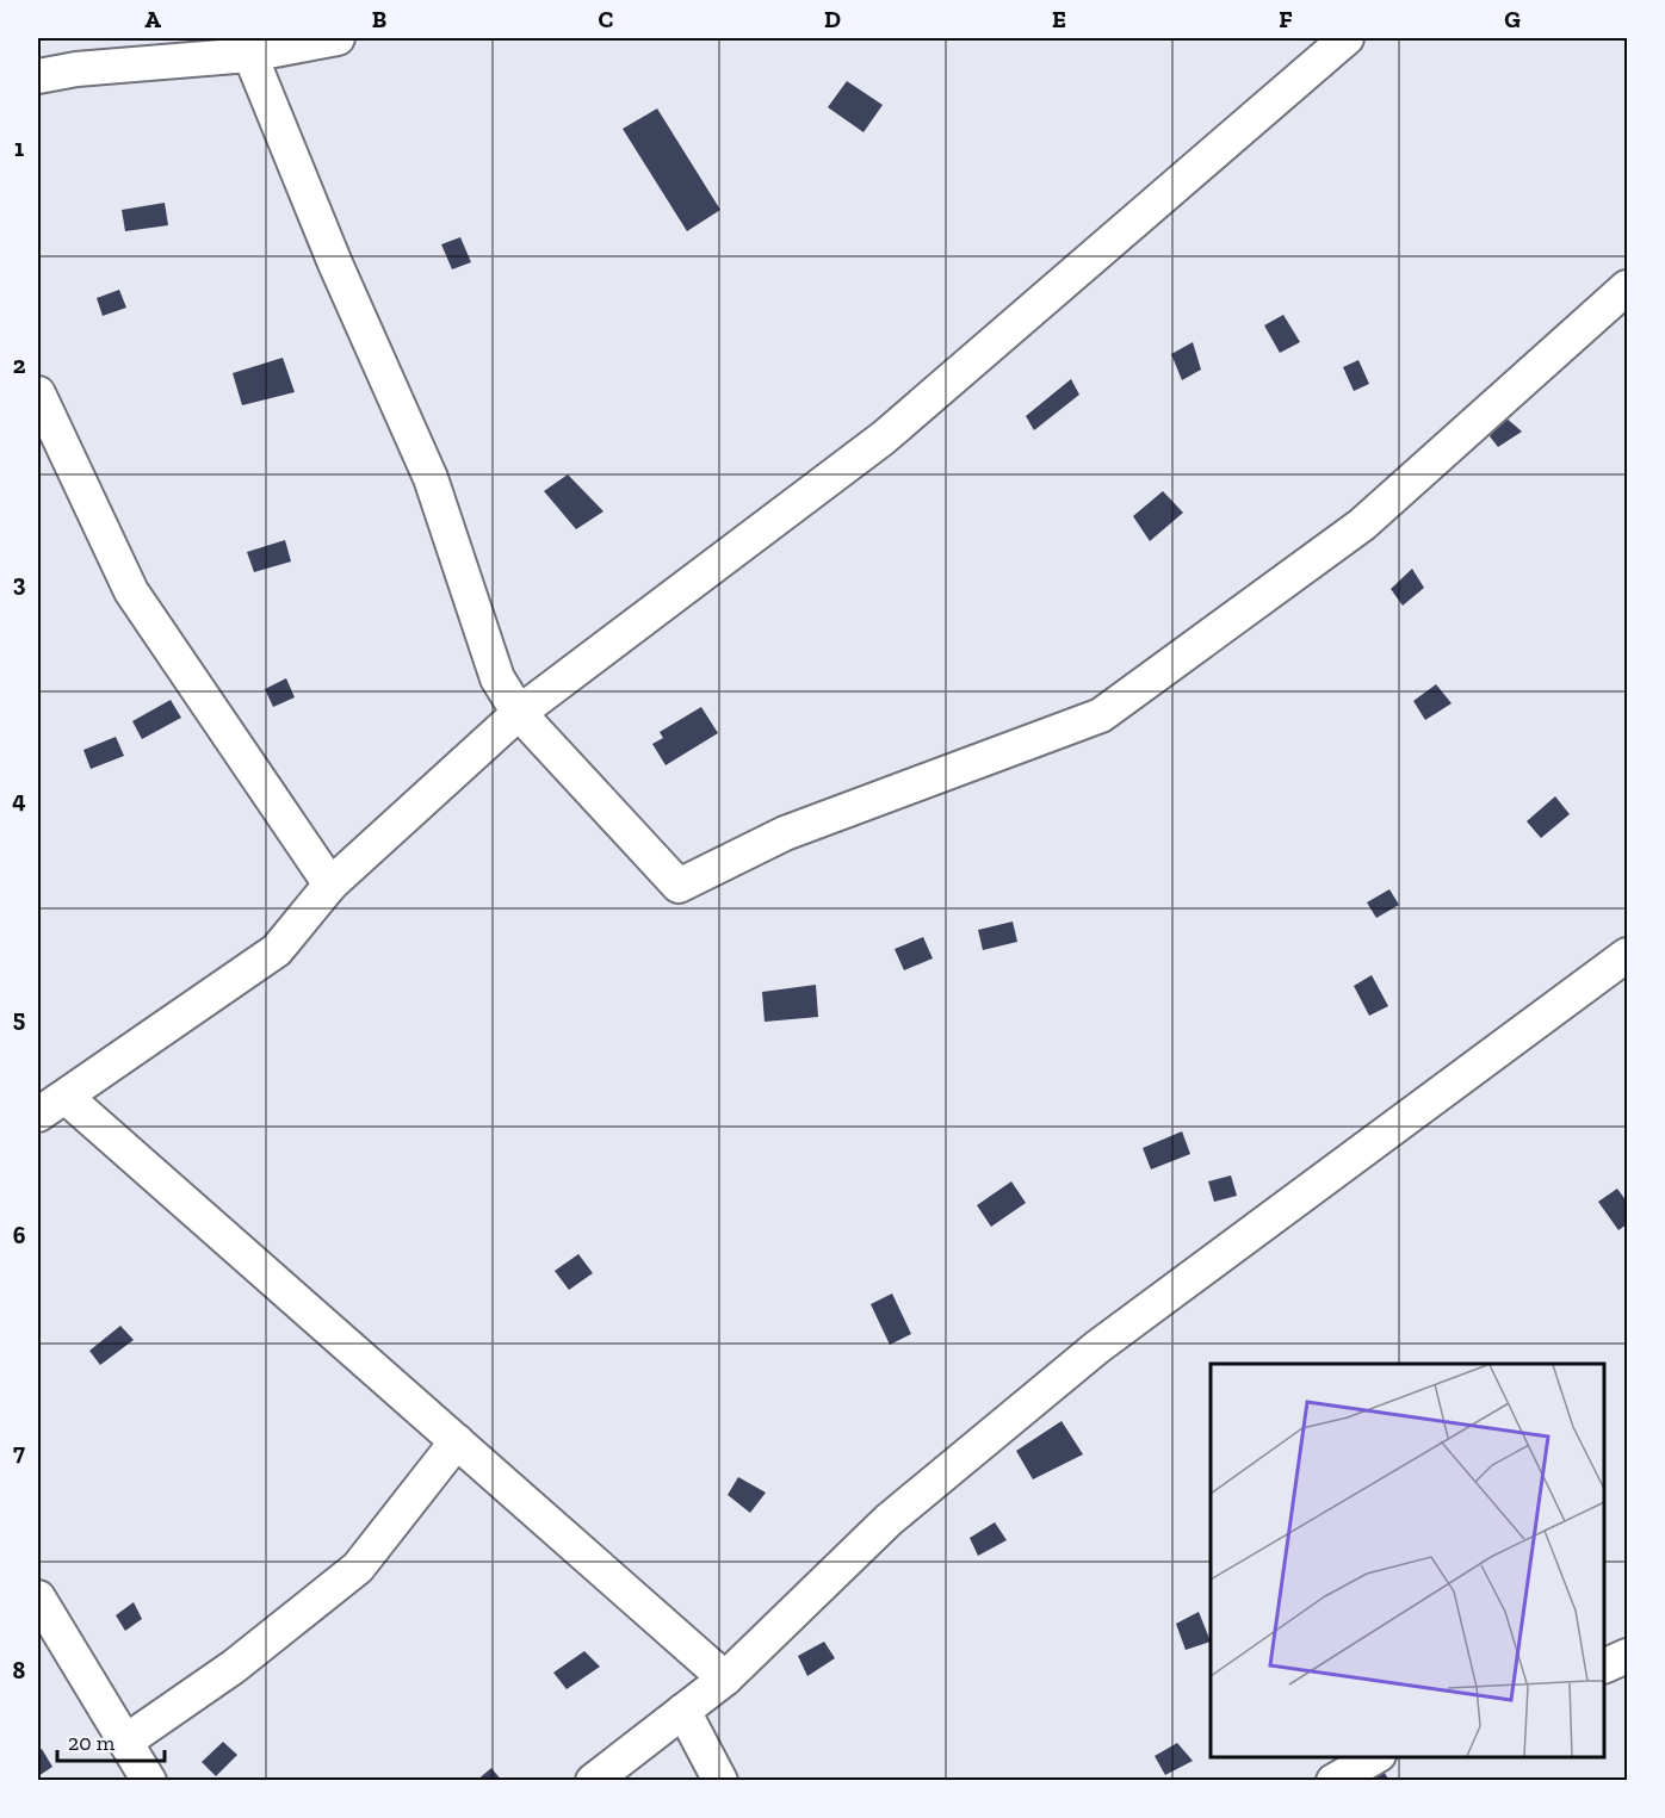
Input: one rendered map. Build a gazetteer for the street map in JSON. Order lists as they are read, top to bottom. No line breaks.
{"scale_bar":"20 m","grid":{"columns":["A","B","C","D","E","F","G"],"rows":["1","2","3","4","5","6","7","8"]}}
